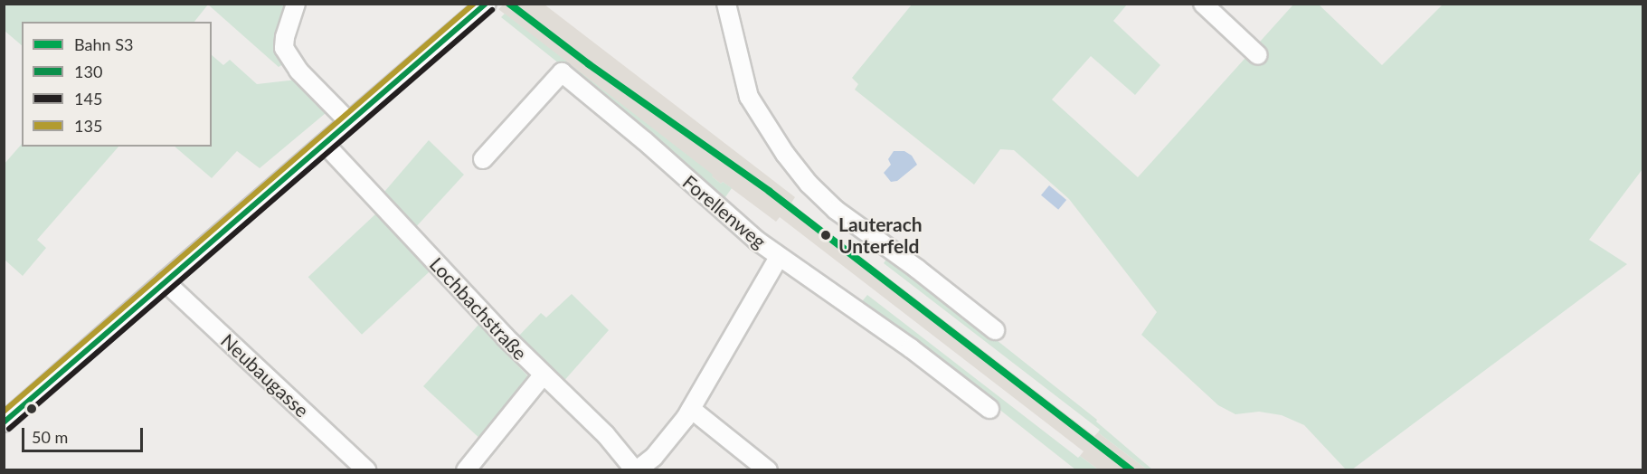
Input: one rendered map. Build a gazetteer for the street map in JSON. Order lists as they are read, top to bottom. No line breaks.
{"streets":{"street":["Forellenweg","Lochbachstraße","Neubaugasse"]},"crossings":[["Forellenweg","Lochbachstraße"]],"places":["Lauterach Unterfeld"],"lines":["rail line S3","transit line 130","transit line 135","transit line 145"],"legend":["Bahn S3","130","145","135"],"scale_bar":"50 m"}
